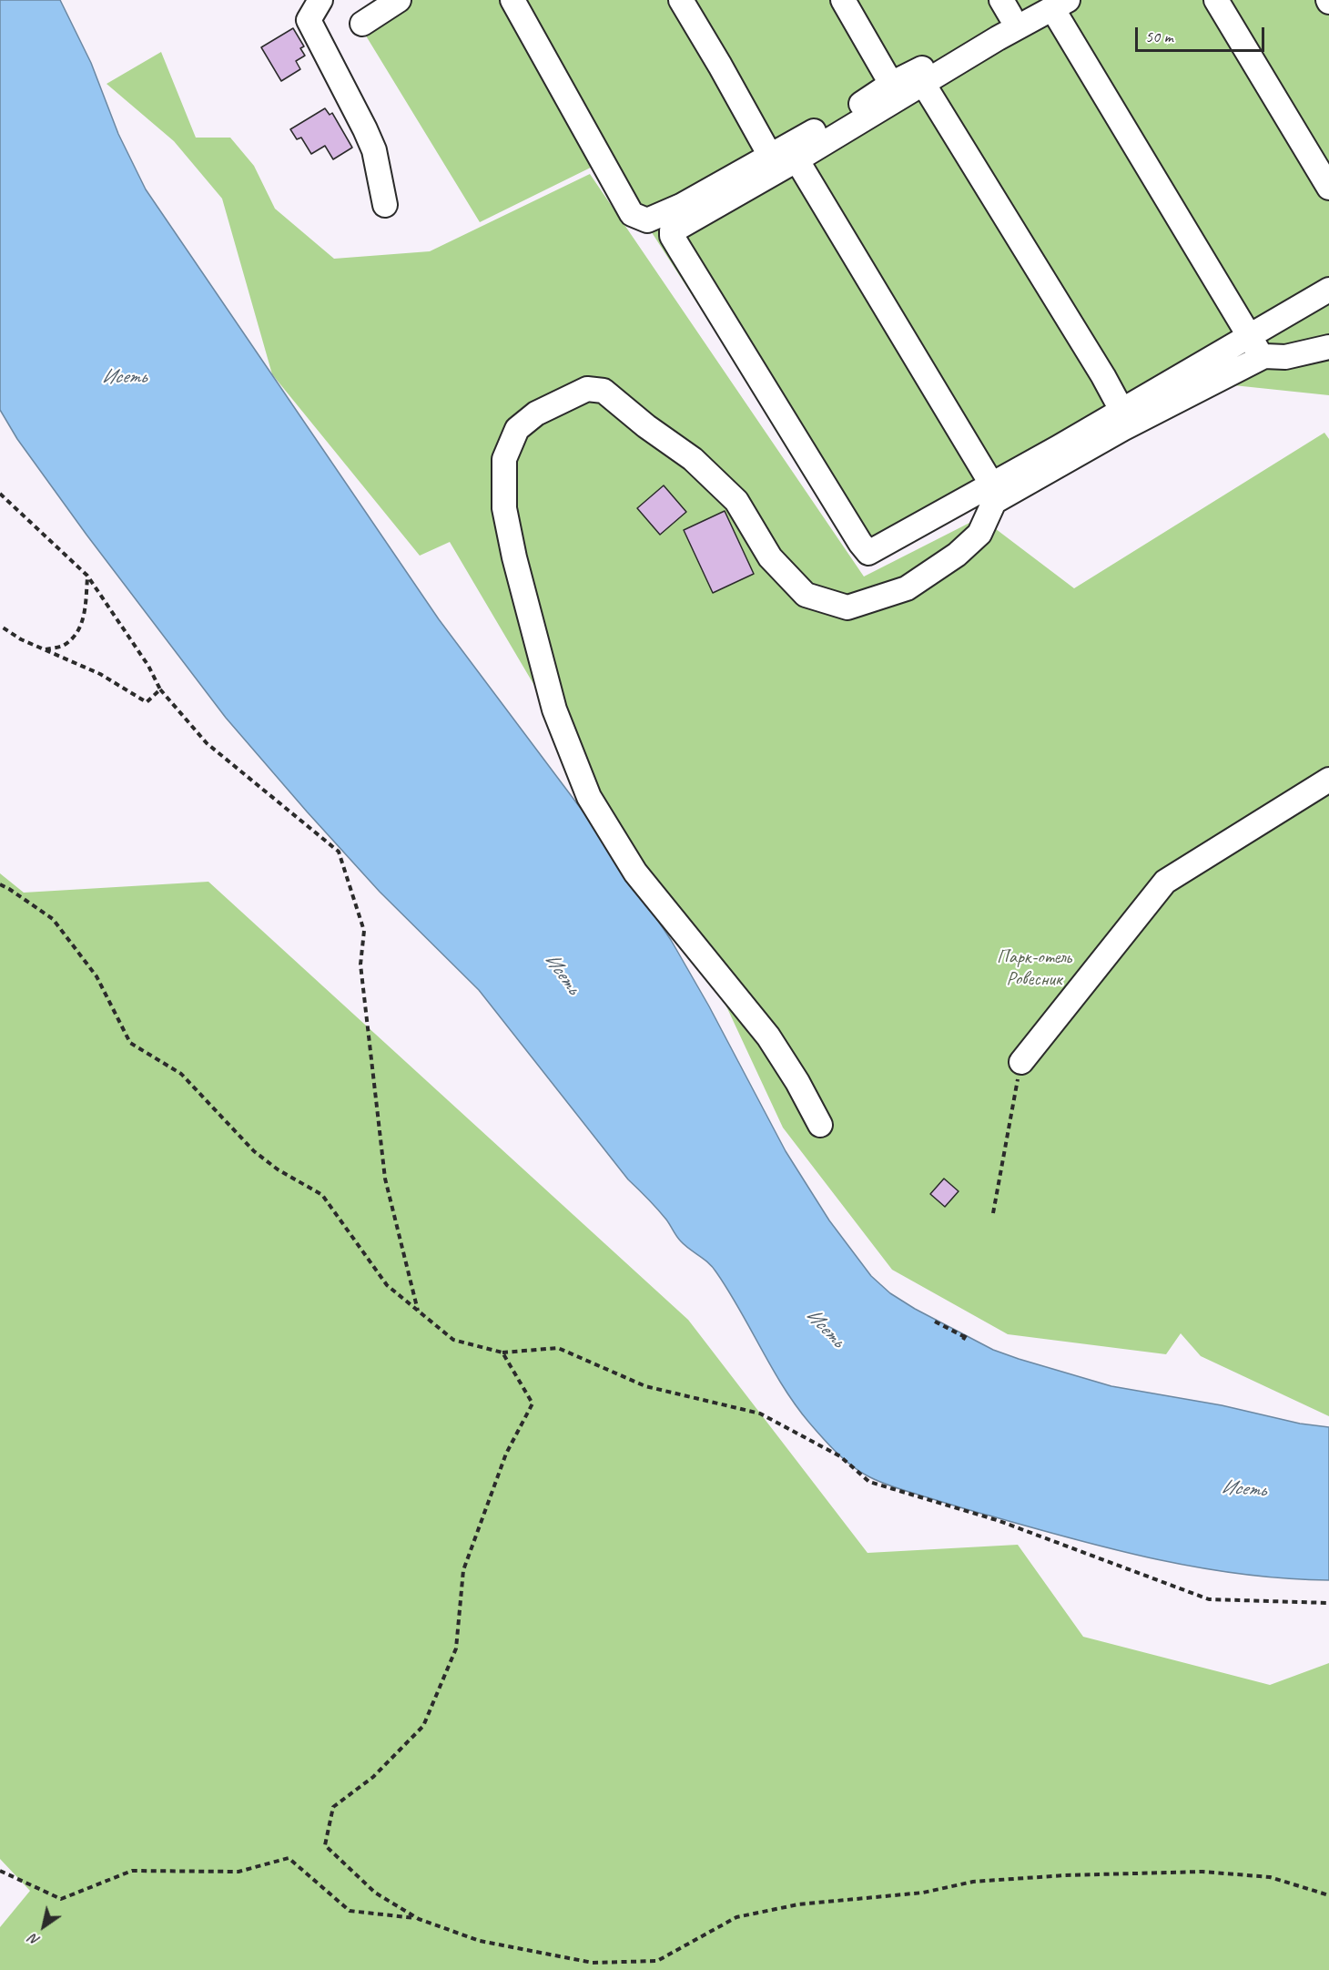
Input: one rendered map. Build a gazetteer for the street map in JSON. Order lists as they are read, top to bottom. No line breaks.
{"water":["Исеть"],"parks":["Парк-отель Ровесник"],"scale_bar":"50 m","north":"bottom left"}
